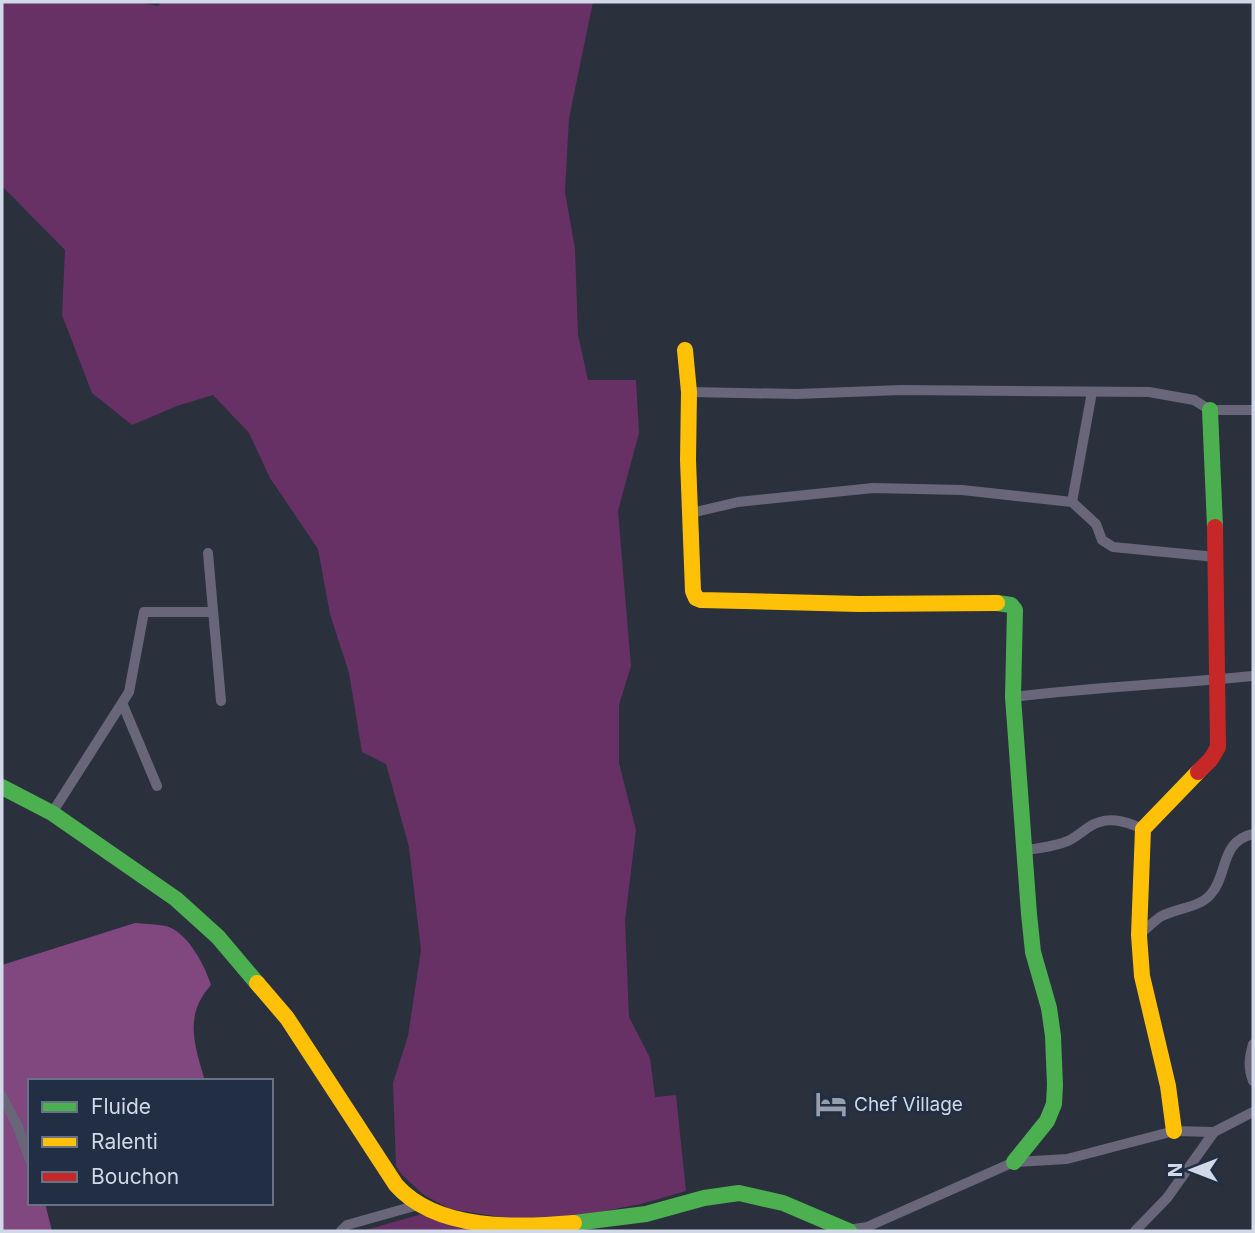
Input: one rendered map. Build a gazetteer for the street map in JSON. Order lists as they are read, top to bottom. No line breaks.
{"places":{"hotel":["Chef Village"]},"legend":["Fluide","Ralenti","Bouchon"],"north":"left"}
